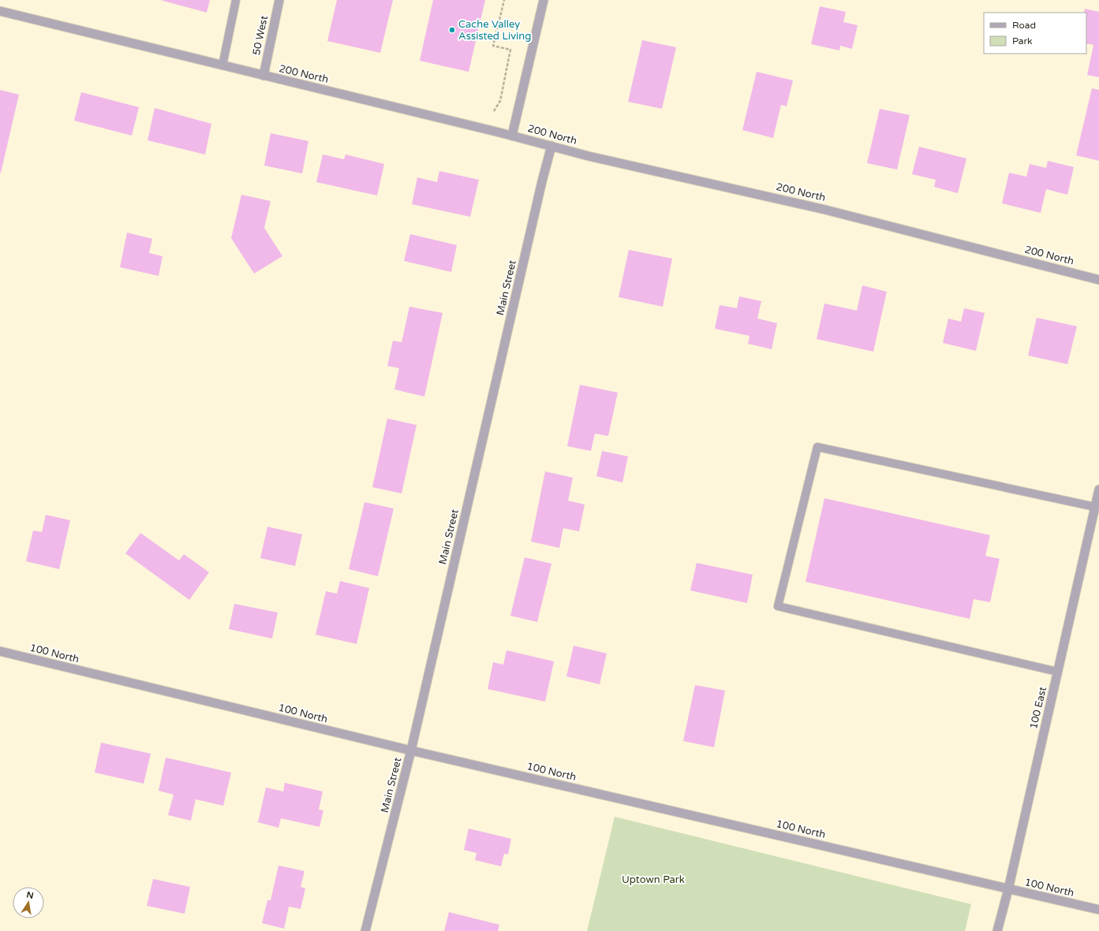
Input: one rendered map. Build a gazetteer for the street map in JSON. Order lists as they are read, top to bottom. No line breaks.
{"streets":{"street":["50 West","200 North","Main Street","100 North","100 East"]},"crossings":[["50 West","200 North"],["200 North","Main Street"],["Main Street","100 North"],["100 North","100 East"]],"parks":["Uptown Park"],"places":["Cache Valley Assisted Living"],"legend":["Road","Park"],"north":"top"}
